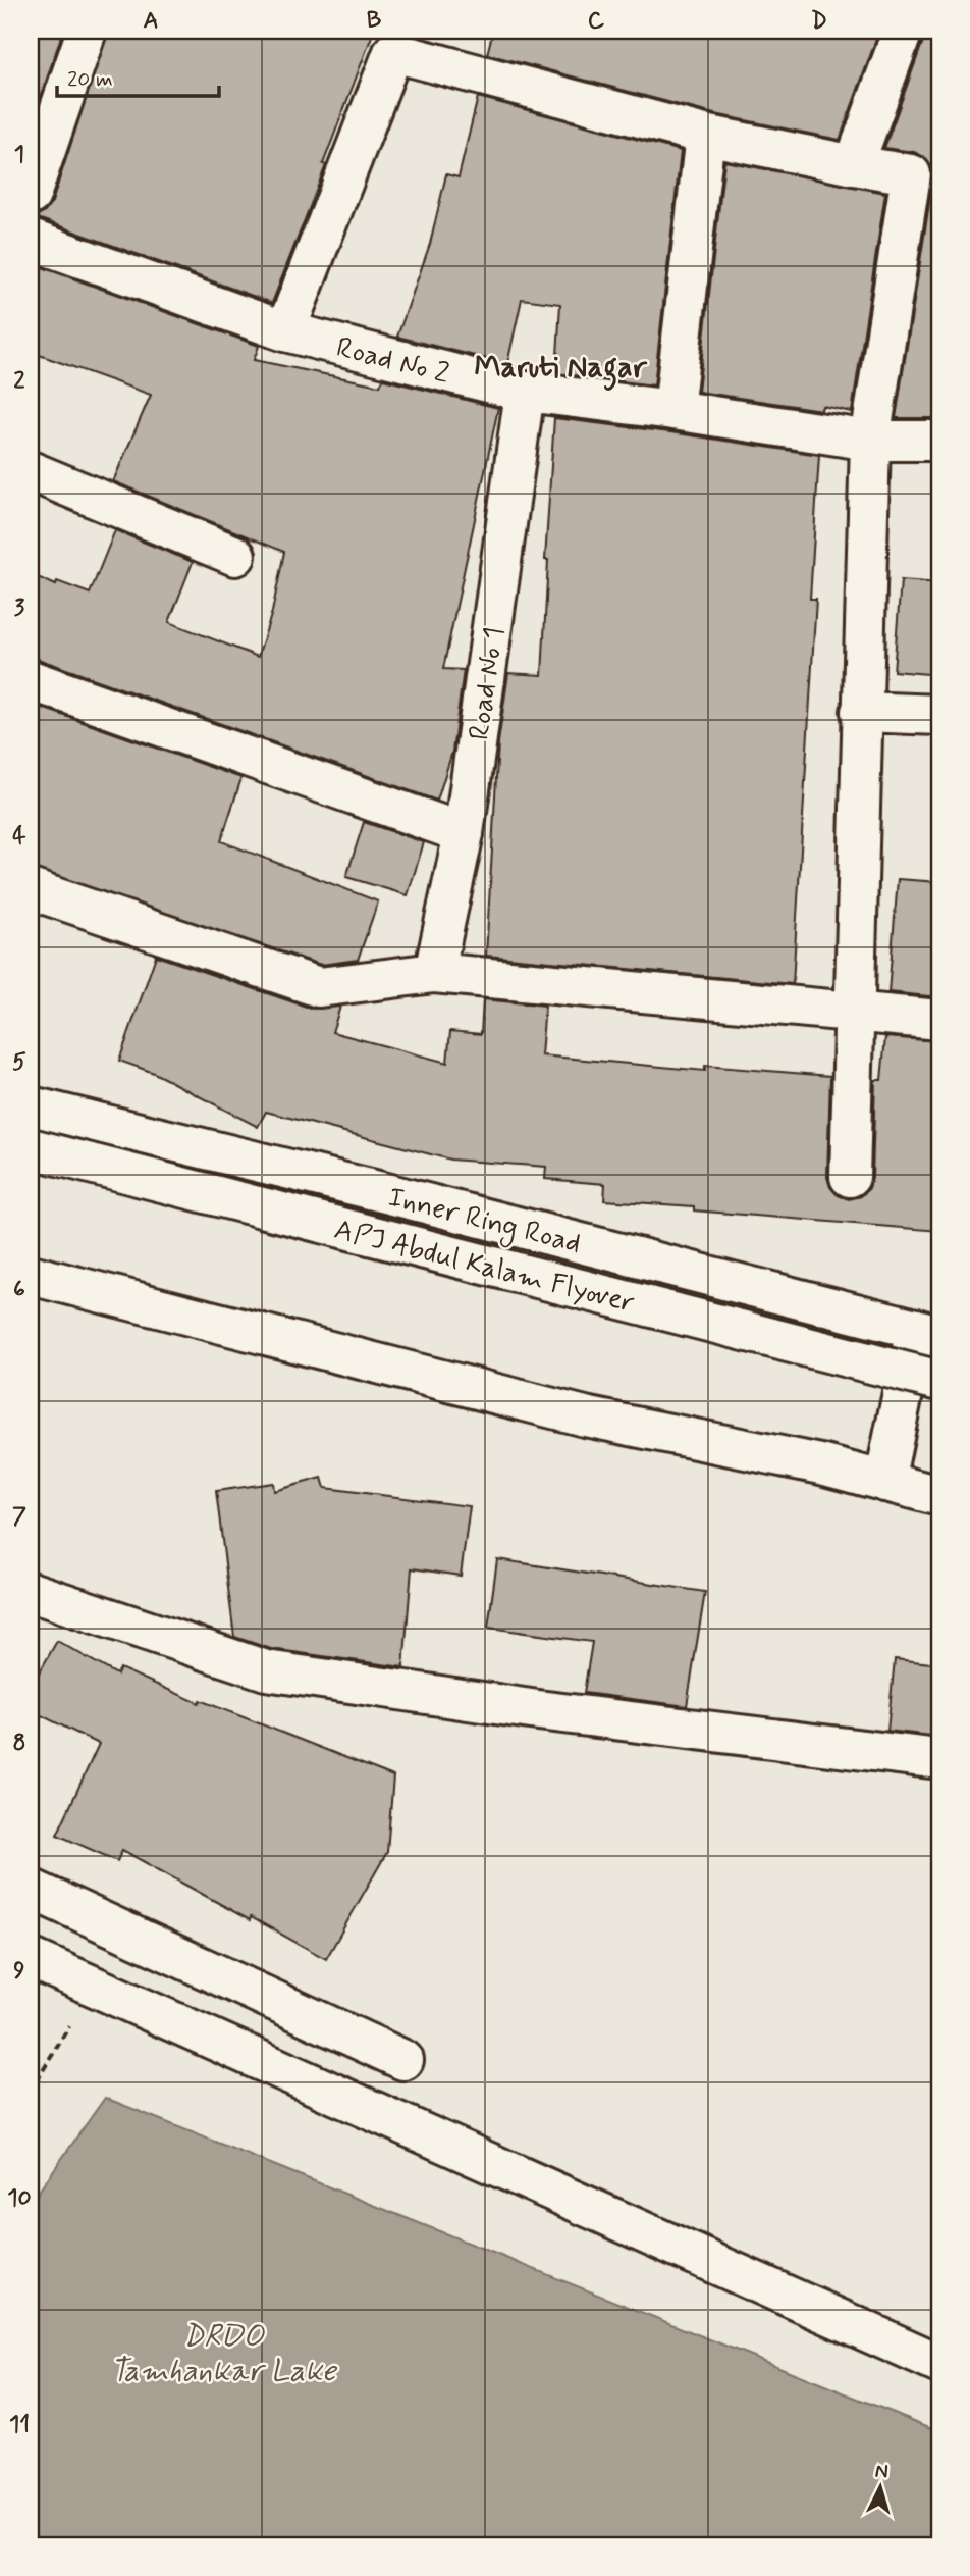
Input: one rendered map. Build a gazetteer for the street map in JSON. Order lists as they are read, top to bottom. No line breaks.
{"streets":{"main road":["Road No 2","Road No 1","Inner Ring Road","APJ Abdul Kalam Flyover"]},"crossings":[["Road No 2","Road No 1"]],"districts":["Maruti Nagar"],"water":["DRDO Tamhankar Lake"],"scale_bar":"20 m","north":"top","grid":{"columns":["A","B","C","D"],"rows":["1","2","3","4","5","6","7","8","9","10","11"]}}
